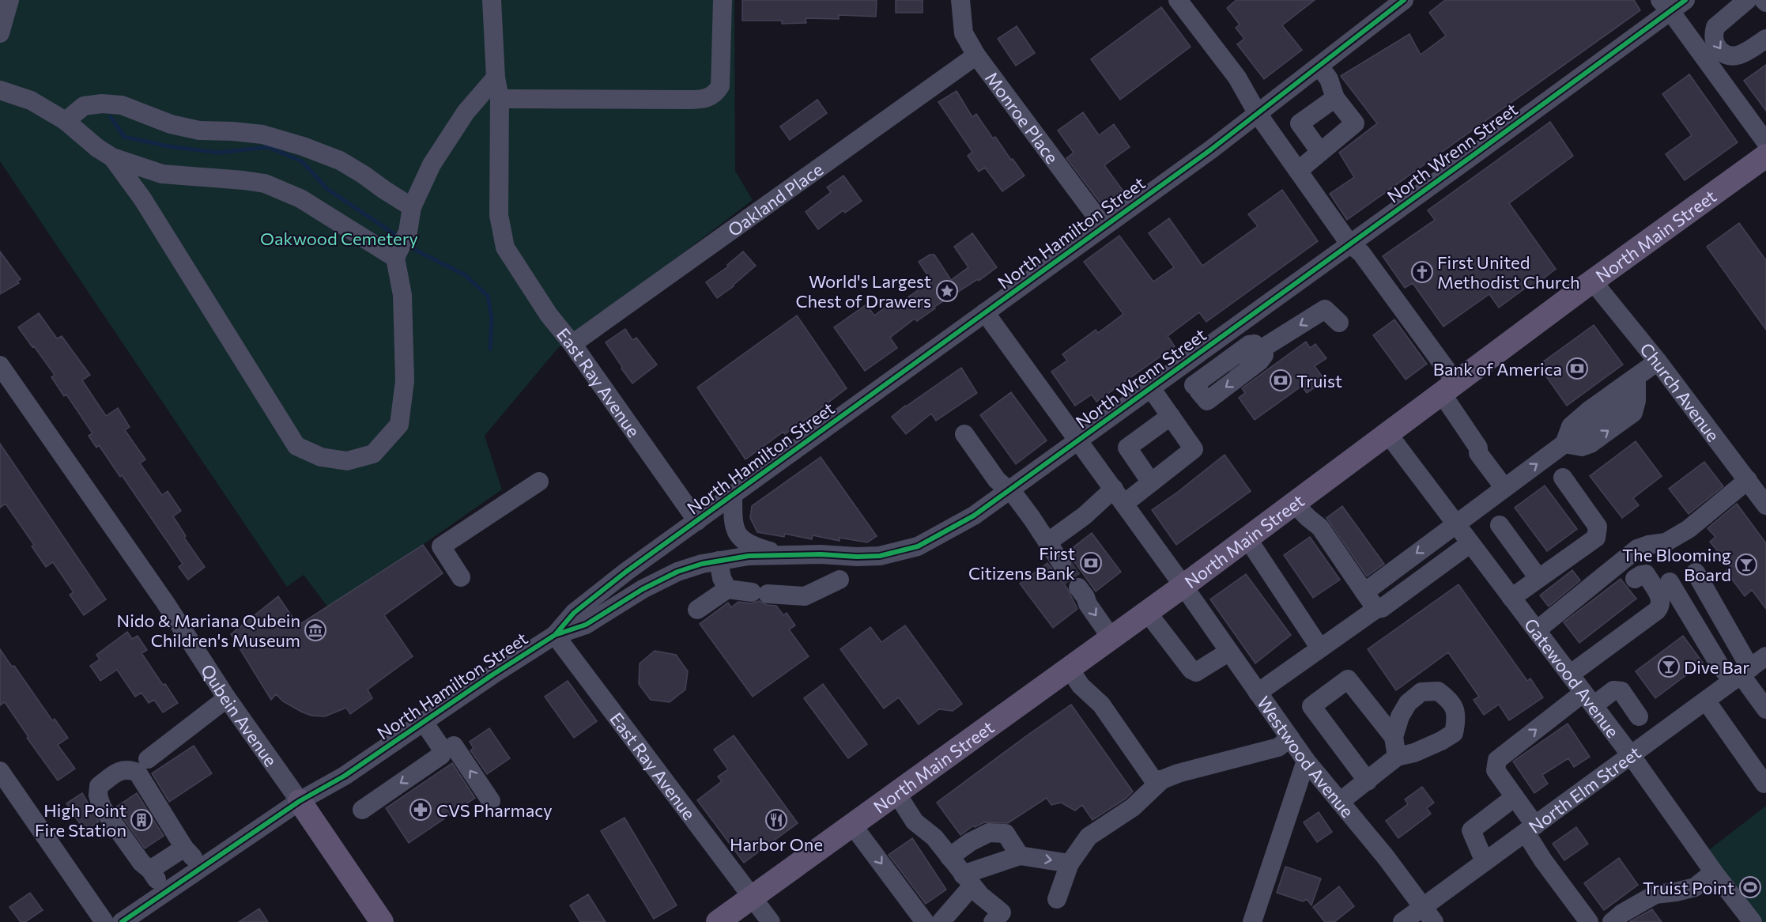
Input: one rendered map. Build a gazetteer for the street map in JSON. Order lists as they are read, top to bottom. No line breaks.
{"streets":{"main road":["North Main Street","Qubein Avenue"],"street":["Monroe Place","North Wrenn Street","Oakland Place","North Hamilton Street","East Ray Avenue","Church Avenue","Gatewood Avenue","Westwood Avenue","North Elm Street"]},"crossings":[["Monroe Place","Oakland Place"],["Monroe Place","North Hamilton Street"],["North Wrenn Street","North Hamilton Street"],["North Wrenn Street","East Ray Avenue"],["North Wrenn Street","Westwood Avenue"],["Oakland Place","East Ray Avenue"],["North Hamilton Street","East Ray Avenue"],["North Hamilton Street","Qubein Avenue"],["North Hamilton Street","Westwood Avenue"],["North Main Street","East Ray Avenue"],["North Main Street","Church Avenue"],["North Main Street","Gatewood Avenue"],["North Main Street","Westwood Avenue"],["Gatewood Avenue","North Elm Street"],["Westwood Avenue","North Elm Street"]],"parks":["Oakwood Cemetery"],"places":{"church":["First United Methodist Church"],"place":["World's Largest Chest of Drawers"],"bank":["Bank of America","Truist","First Citizens Bank"],"bar":["The Blooming Board","Dive Bar"],"museum":["Nido & Mariana Qubein Children's Museum"],"pharmacy":["CVS Pharmacy"],"building":["High Point Fire Station"],"restaurant":["Harbor One"],"sports":["Truist Point"]}}
